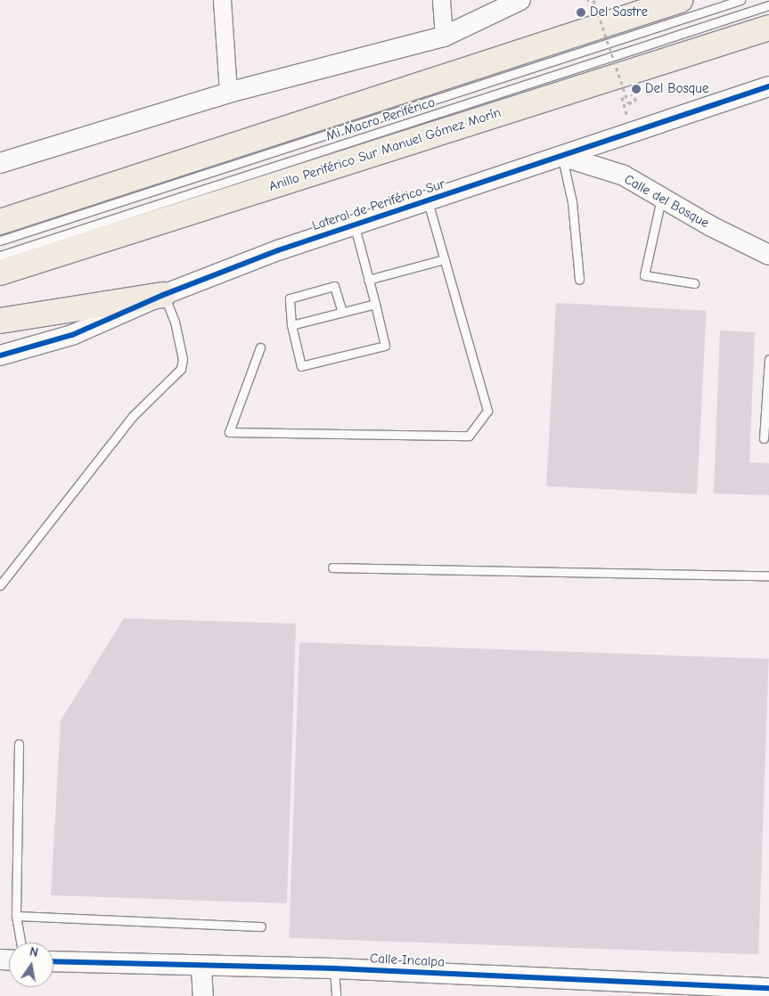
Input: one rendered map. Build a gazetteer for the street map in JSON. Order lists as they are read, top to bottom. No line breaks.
{"streets":{"highway":["Anillo Periférico Sur Manuel Gómez Morín"],"street":["Calle del Bosque","Lateral de Periférico Sur","Calle Incalpa"],"lane":["Mi Macro Periférico"]},"crossings":[["Calle del Bosque","Lateral de Periférico Sur"]],"places":["Del Sastre","Del Bosque"],"north":"top"}
